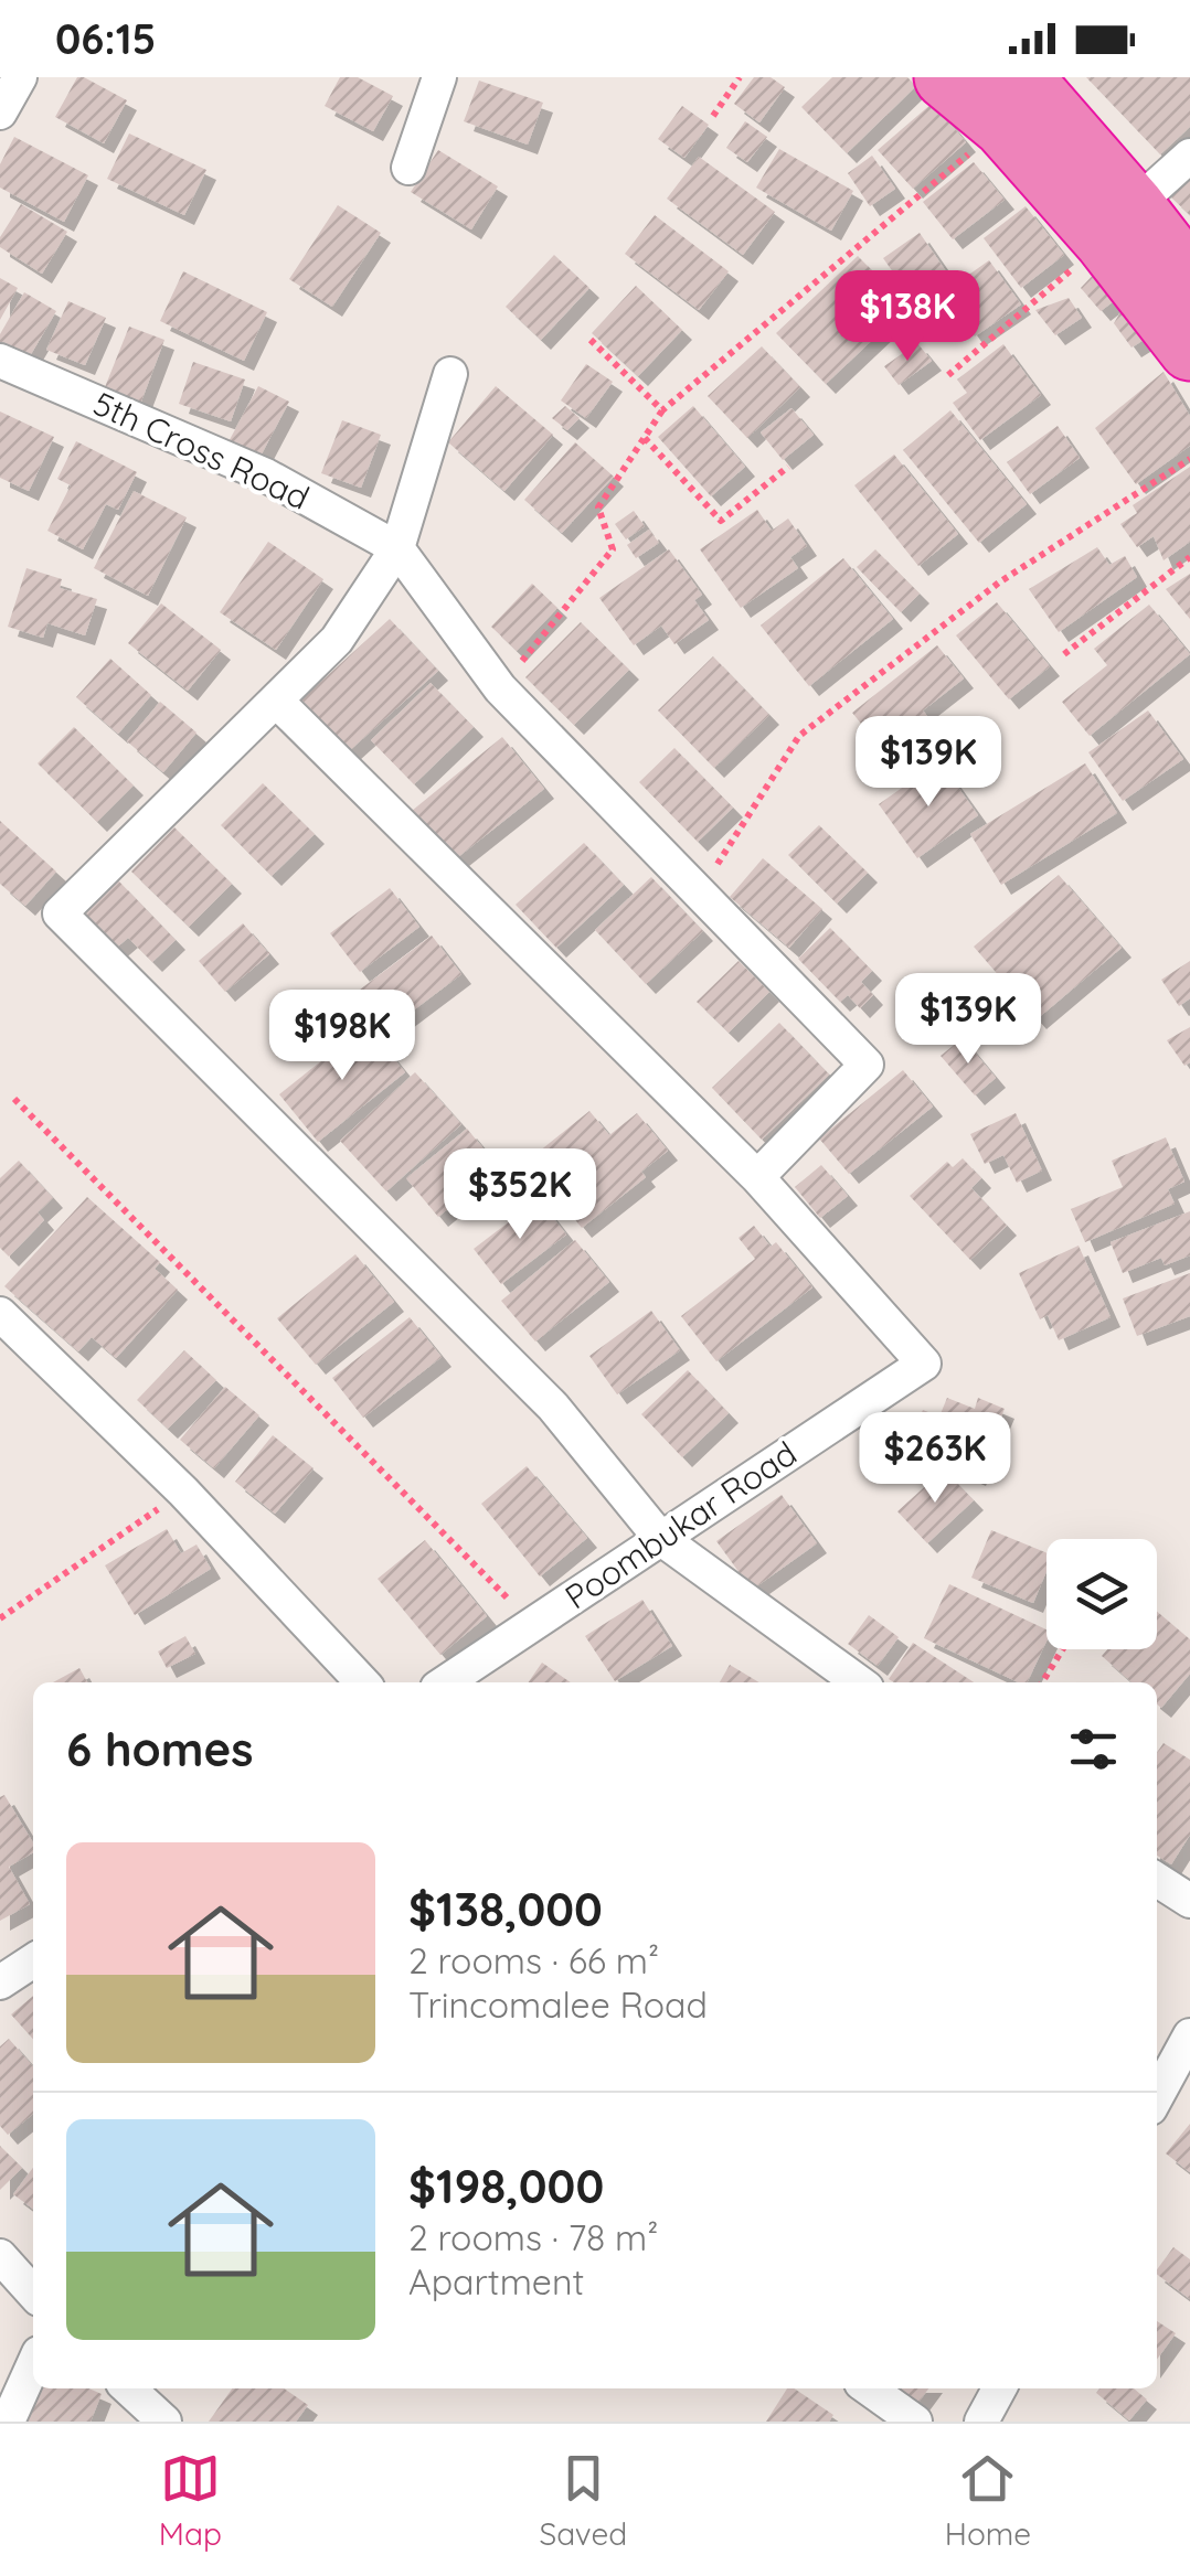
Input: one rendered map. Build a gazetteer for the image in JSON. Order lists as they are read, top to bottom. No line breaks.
{"streets":{"street":["5th Cross Road","Poombukar Road"]},"page":{"status":"06:15","price":["$138K","$139K","$139K","$198K","$352K","$263K"],"heading":"6 homes","list":[{"name":"$138,000","note":"2 rooms · 66 m² · Trincomalee Road"},{"name":"$198,000","note":"2 rooms · 78 m² · Apartment"}],"tabs":["Map","Saved","Home"]}}
